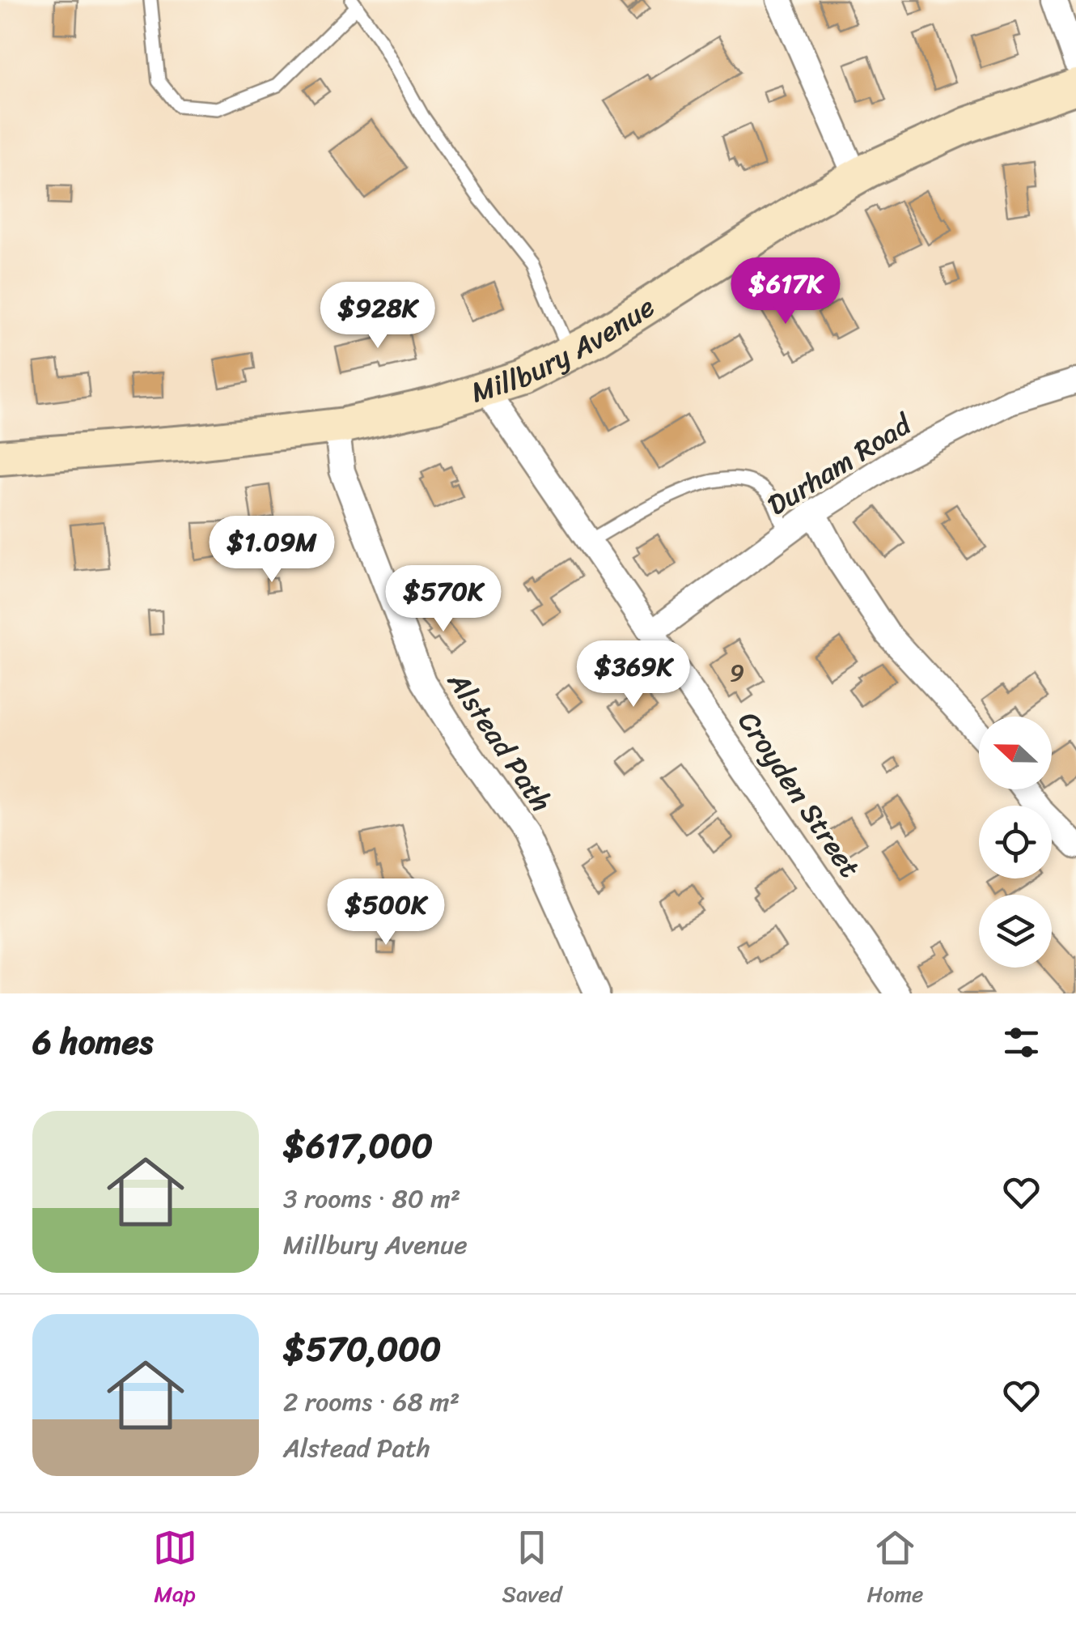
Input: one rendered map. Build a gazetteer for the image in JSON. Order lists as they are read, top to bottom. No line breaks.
{"streets":{"main road":["Millbury Avenue"],"street":["Durham Road","Alstead Path","Croyden Street"]},"crossings":[["Millbury Avenue","Alstead Path"],["Millbury Avenue","Croyden Street"],["Durham Road","Croyden Street"]],"house_numbers":["9"],"north":"left","page":{"price":["$617K","$928K","$1.09M","$570K","$369K","$500K"],"heading":"6 homes","list":[{"name":"$617,000","note":"3 rooms · 80 m² · Millbury Avenue"},{"name":"$570,000","note":"2 rooms · 68 m² · Alstead Path"}],"tabs":["Map","Saved","Home"]}}
